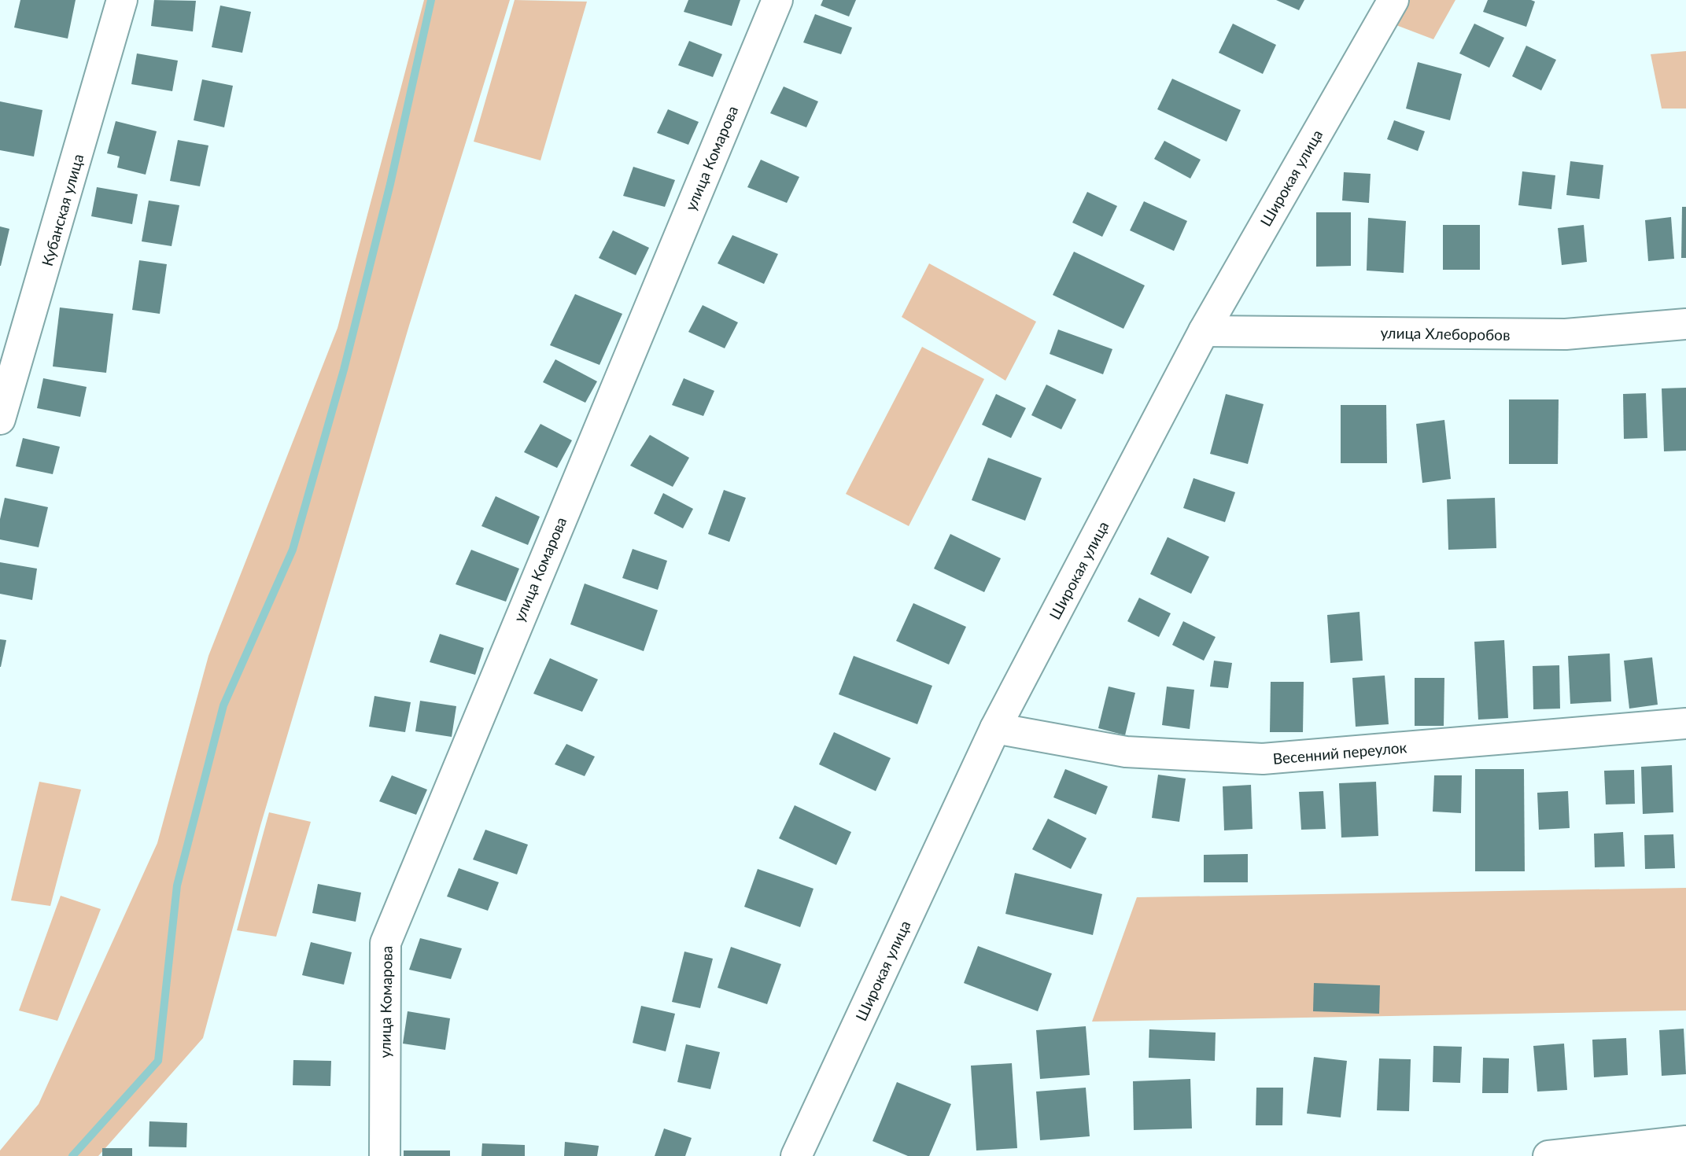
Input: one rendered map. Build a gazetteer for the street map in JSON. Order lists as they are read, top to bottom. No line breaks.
{"streets":{"street":["улица Комарова","Широкая улица","Кубанская улица","улица Хлеборобов","Весенний переулок"]},"crossings":[["Широкая улица","улица Хлеборобов"],["Широкая улица","Весенний переулок"]]}
